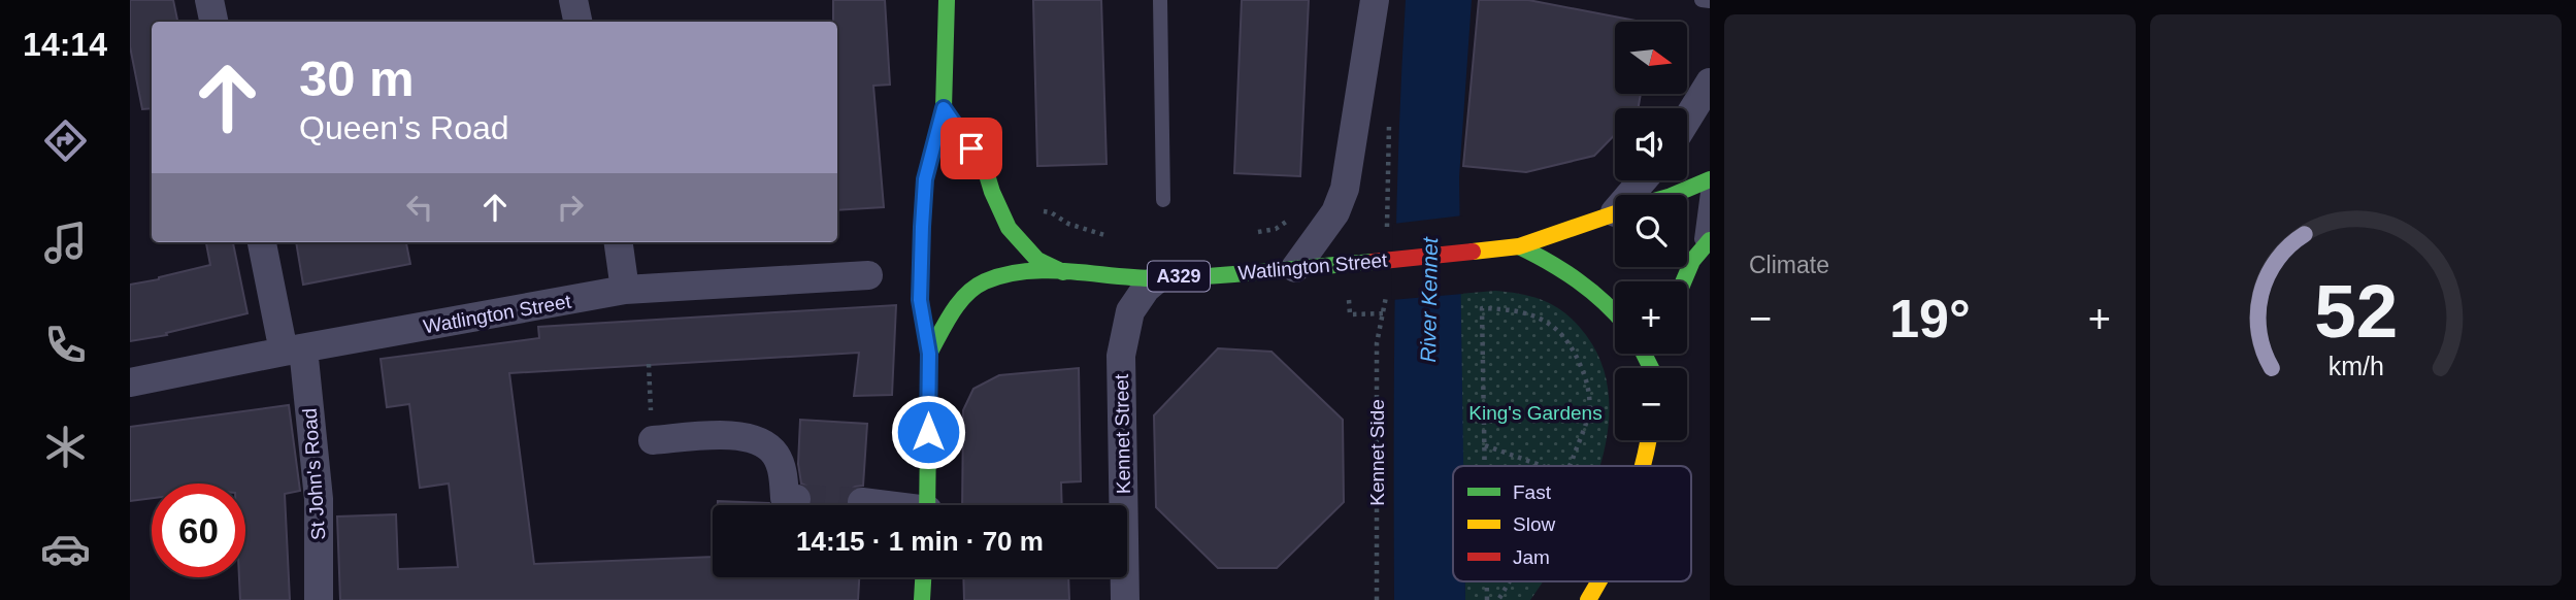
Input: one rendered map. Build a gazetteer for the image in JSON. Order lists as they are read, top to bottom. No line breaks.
{"streets":{"main road":["Watlington Street","A329"],"street":["Kennet Street","St John's Road"],"path":["Kennet Side"]},"crossings":[["Watlington Street","A329"],["Watlington Street","Kennet Street"],["Watlington Street","St John's Road"]],"water":["River Kennet"],"parks":["King's Gardens"],"legend":["Fast","Slow","Jam"],"north":"right","page":{"tabs":"14:14","tile":"Climate","map_buttons":["+","−"],"turn":["30 m","Queen's Road"],"heat":["−","19°","+"],"limit":"60","trip":"14:15 · 1 min · 70 m","gauge":["52","km/h"]}}
